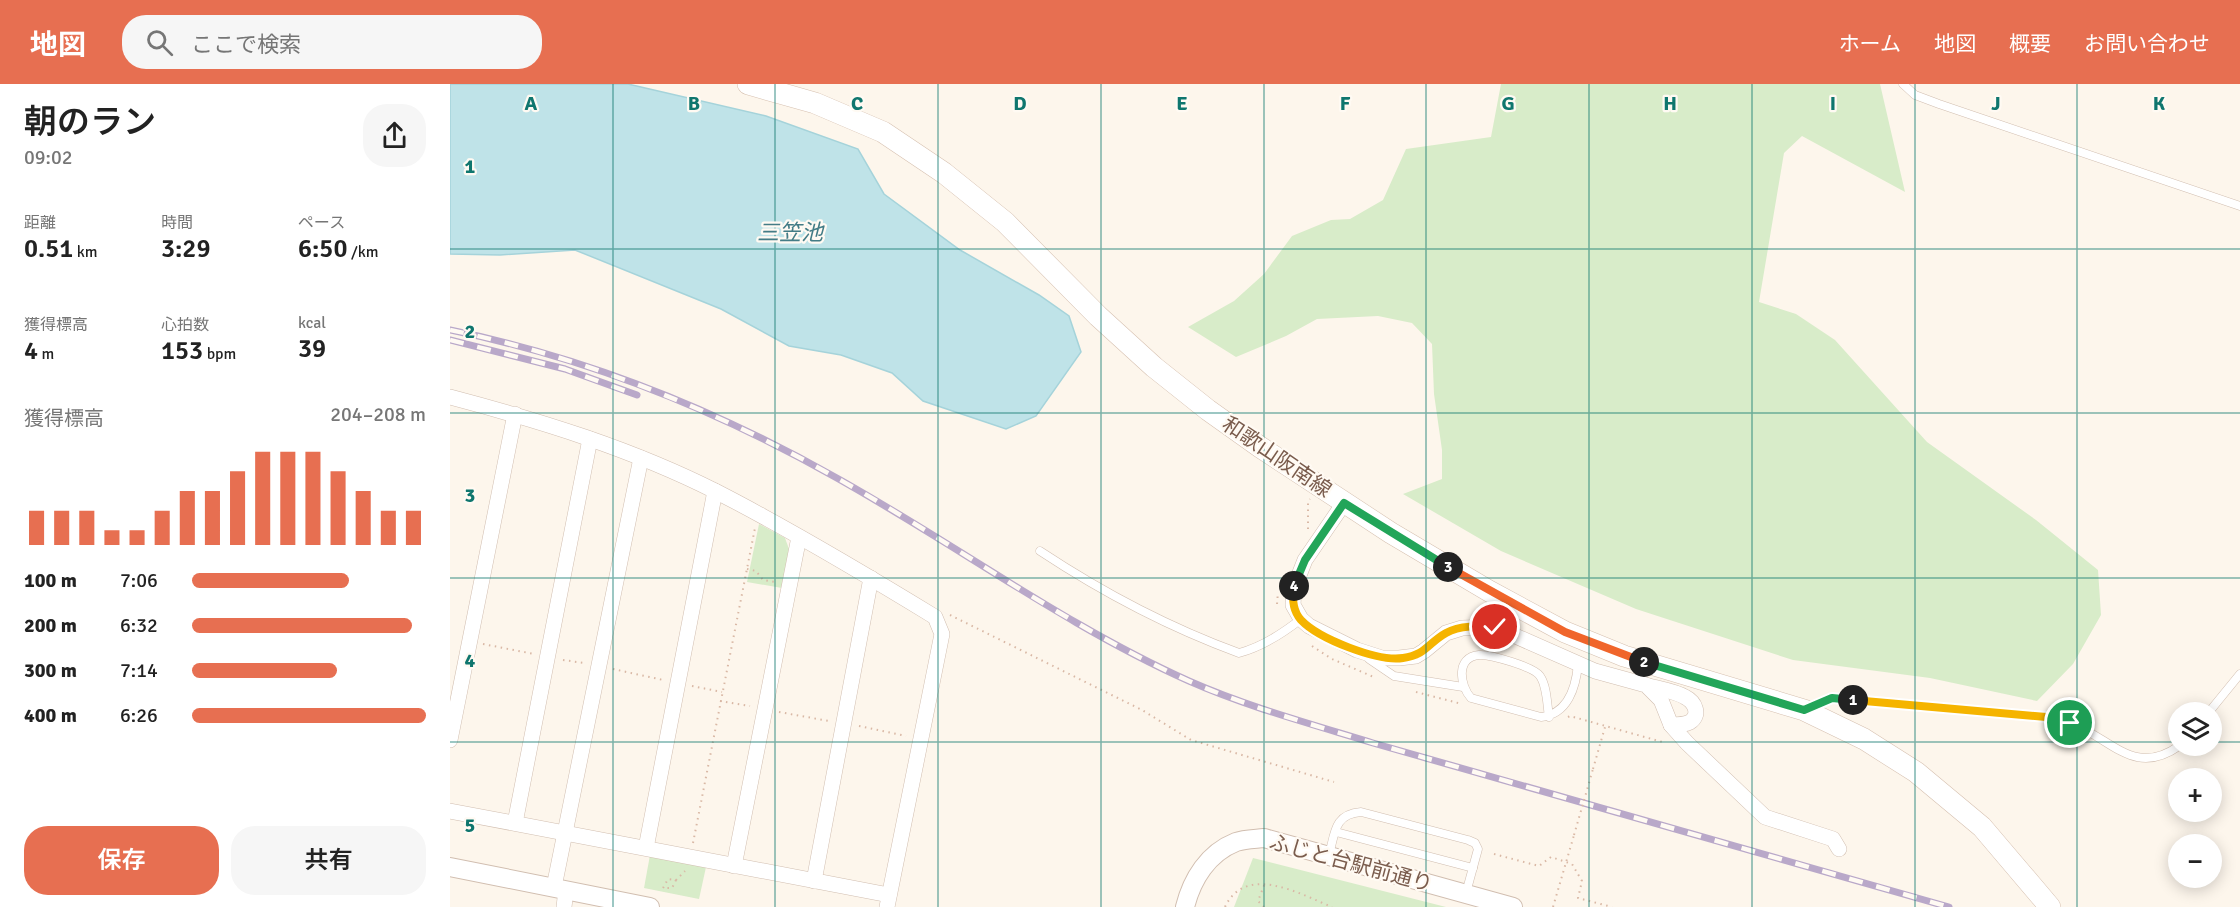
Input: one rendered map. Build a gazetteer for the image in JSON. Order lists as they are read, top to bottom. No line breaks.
{"streets":{"main road":["和歌山阪南線"],"street":["ふじと台駅前通り"]},"water":["三笠池"],"page":{"header":"地図","search":"ここで検索","nav":["ホーム","地図","概要","お問い合わせ"],"heading":["朝のラン","09:02"],"stats":[["距離","0.51 km"],["時間","3:29"],["ペース","6:50 /km"],["獲得標高","4 m"],["心拍数","153 bpm"],["kcal","39"]],"chart":["獲得標高","204–208 m"],"pins":["3","4","2","1"],"list":[{"name":"100 m","note":"7:06"},{"name":"200 m","note":"6:32"},{"name":"300 m","note":"7:14"},{"name":"400 m","note":"6:26"}],"map_buttons":["+","−"],"buttons":["保存","共有"]},"grid":{"columns":["A","B","C","D","E","F","G","H","I","J","K"],"rows":["1","2","3","4","5"]}}
